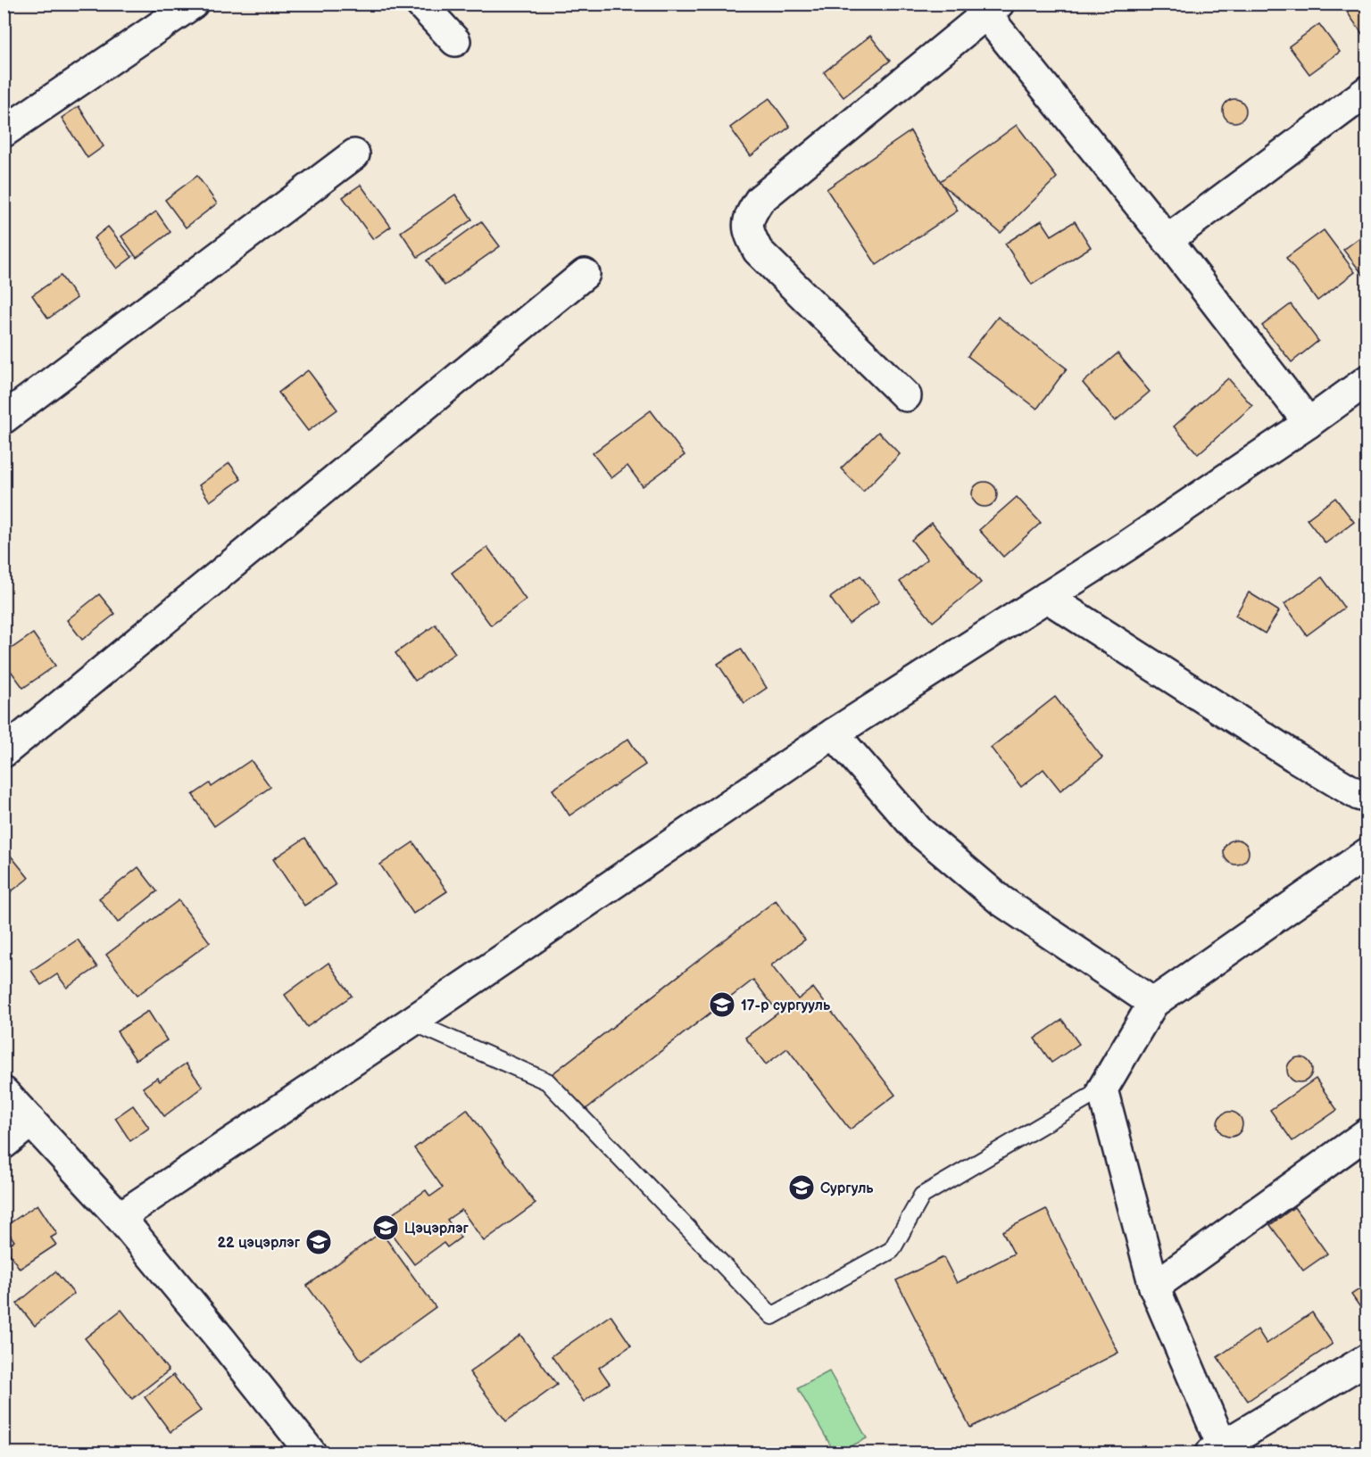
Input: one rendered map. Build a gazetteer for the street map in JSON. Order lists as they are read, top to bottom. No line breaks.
{"places":{"school or university":["17-р сургууль","Сургуль","Цэцэрлэг","22 цэцэрлэг"]}}
